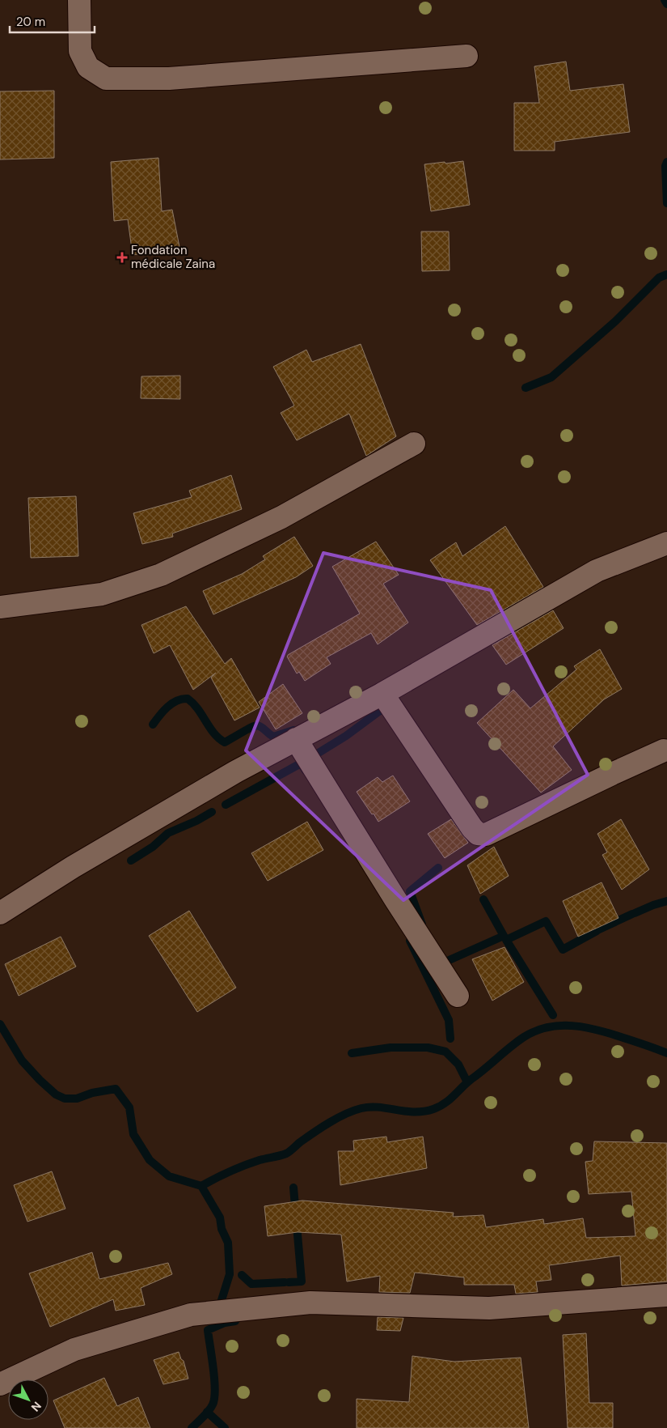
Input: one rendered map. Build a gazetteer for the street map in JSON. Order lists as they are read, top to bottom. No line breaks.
{"places":{"health":["Fondation médicale Zaina"]},"scale_bar":"20 m","north":"bottom right"}
